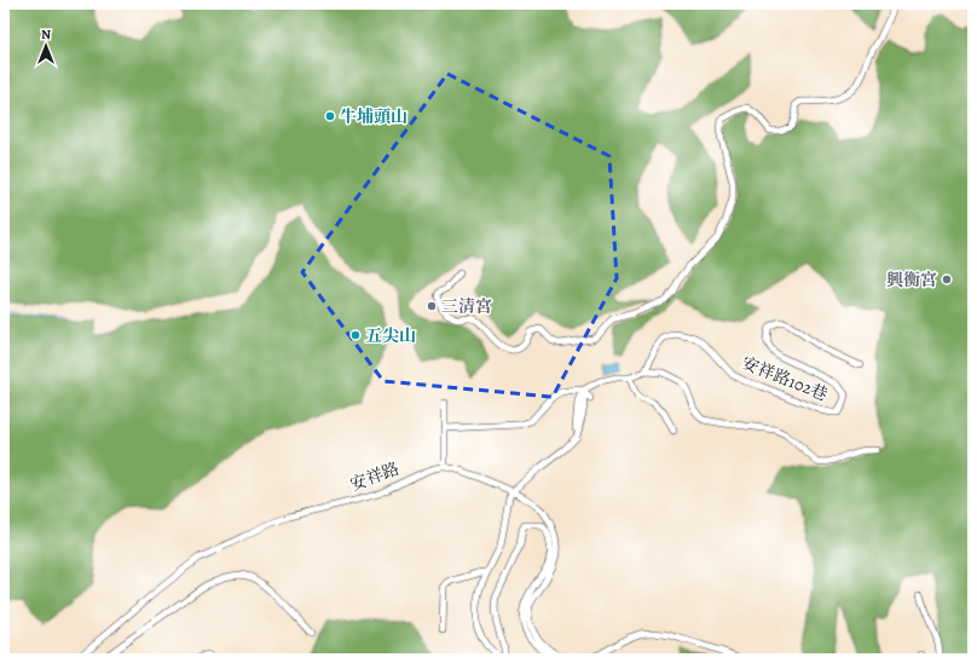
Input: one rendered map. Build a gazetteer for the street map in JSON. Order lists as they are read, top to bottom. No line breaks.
{"streets":{"street":["安祥路102巷","安祥路"]},"places":["牛埔頭山","興衡宮","三清宮","五尖山"],"north":"top"}
